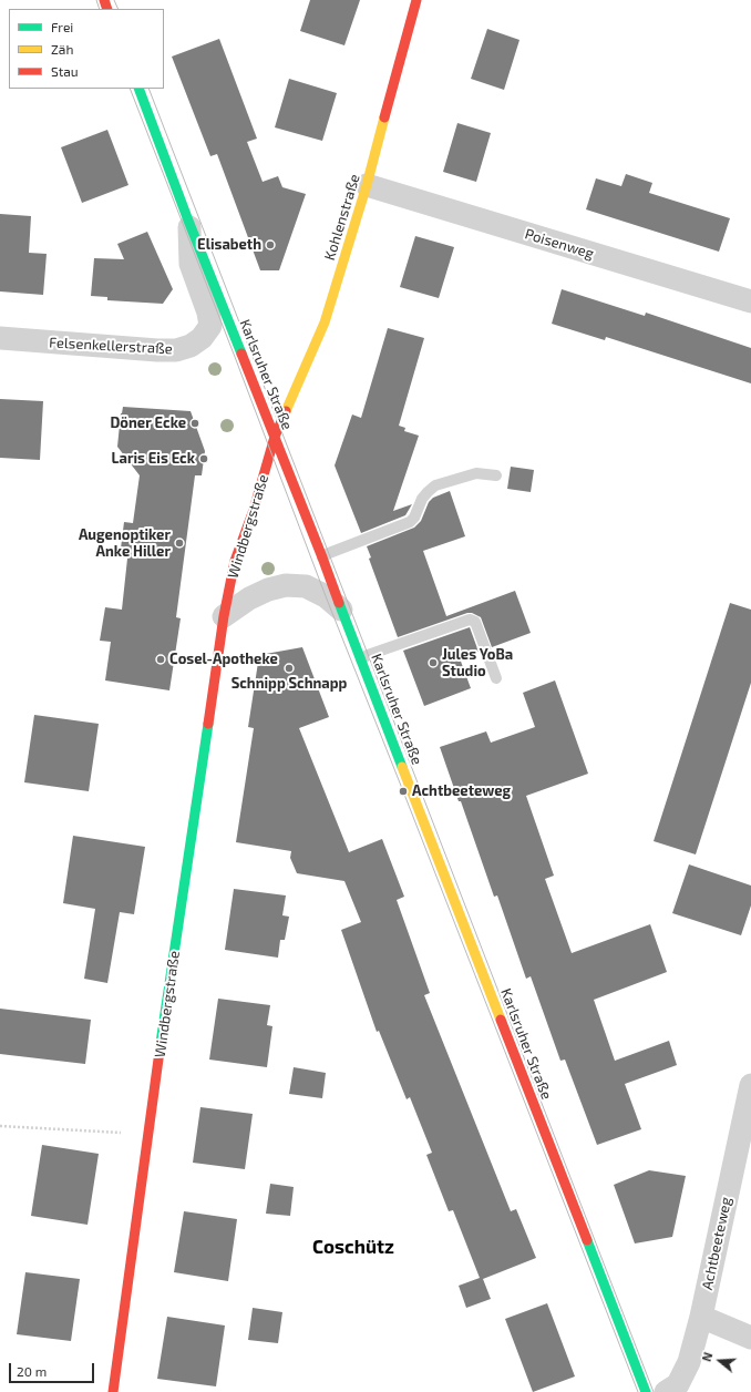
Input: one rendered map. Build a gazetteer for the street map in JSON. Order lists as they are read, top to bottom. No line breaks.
{"streets":{"street":["Kohlenstraße","Poisenweg","Felsenkellerstraße","Karlsruher Straße","Windbergstraße","Achtbeeteweg"]},"crossings":[["Kohlenstraße","Poisenweg"],["Kohlenstraße","Karlsruher Straße"],["Kohlenstraße","Windbergstraße"],["Felsenkellerstraße","Karlsruher Straße"],["Karlsruher Straße","Windbergstraße"]],"districts":["Coschütz"],"places":["Elisabeth","Döner Ecke","Laris Eis Eck","Augenoptiker Anke Hiller","Cosel-Apotheke","Jules YoBa Studio","Schnipp Schnapp","Achtbeeteweg"],"legend":["Frei","Zäh","Stau"],"scale_bar":"20 m","north":"left"}
